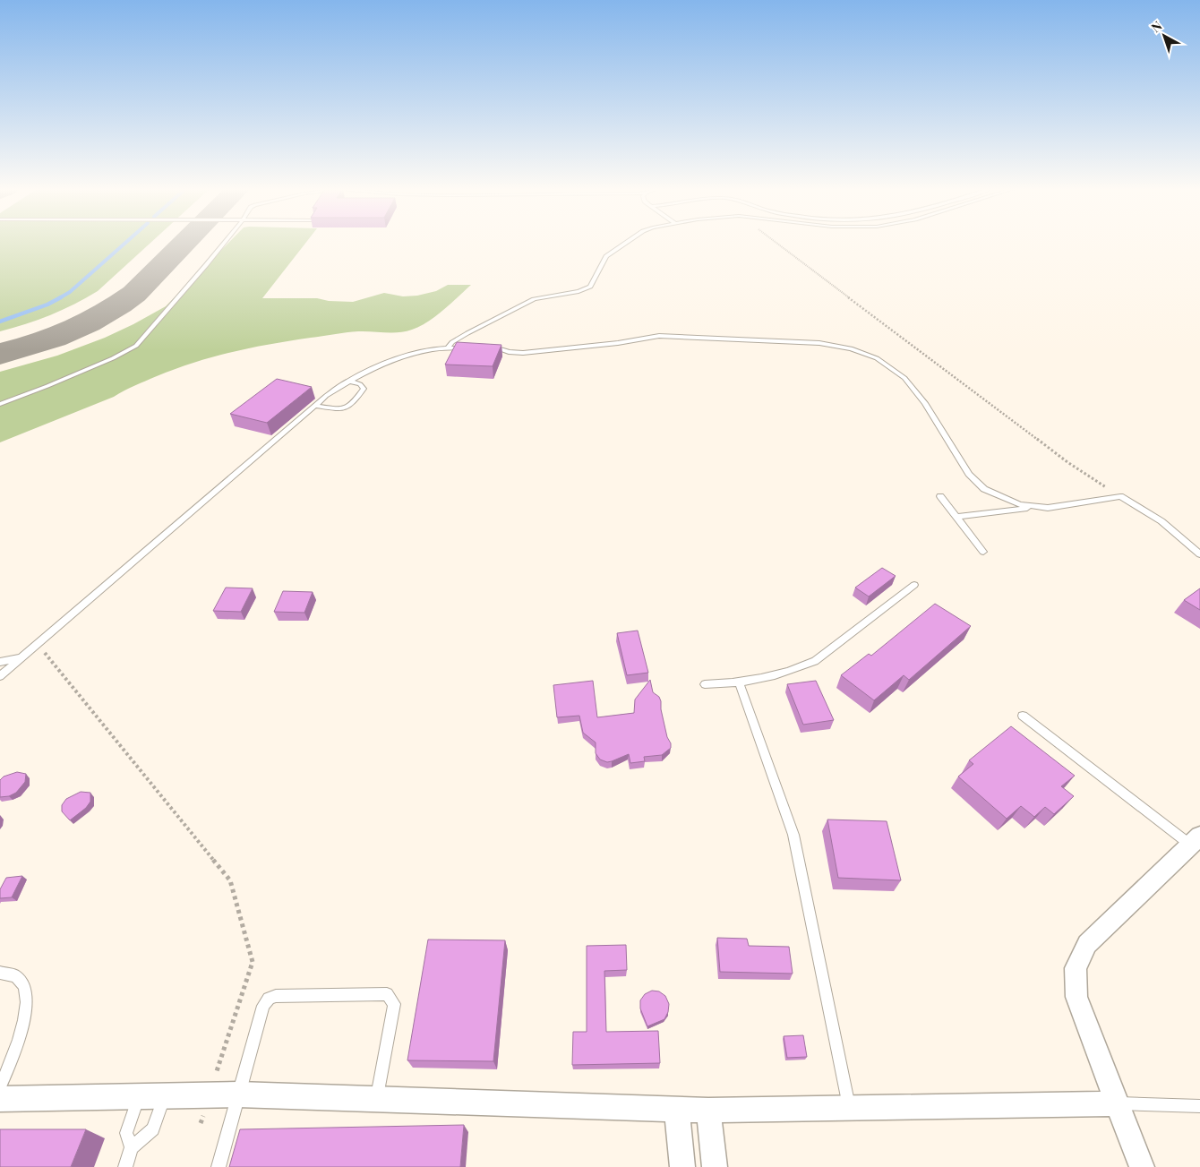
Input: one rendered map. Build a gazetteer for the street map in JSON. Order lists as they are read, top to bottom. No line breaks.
{"north":"top left"}
